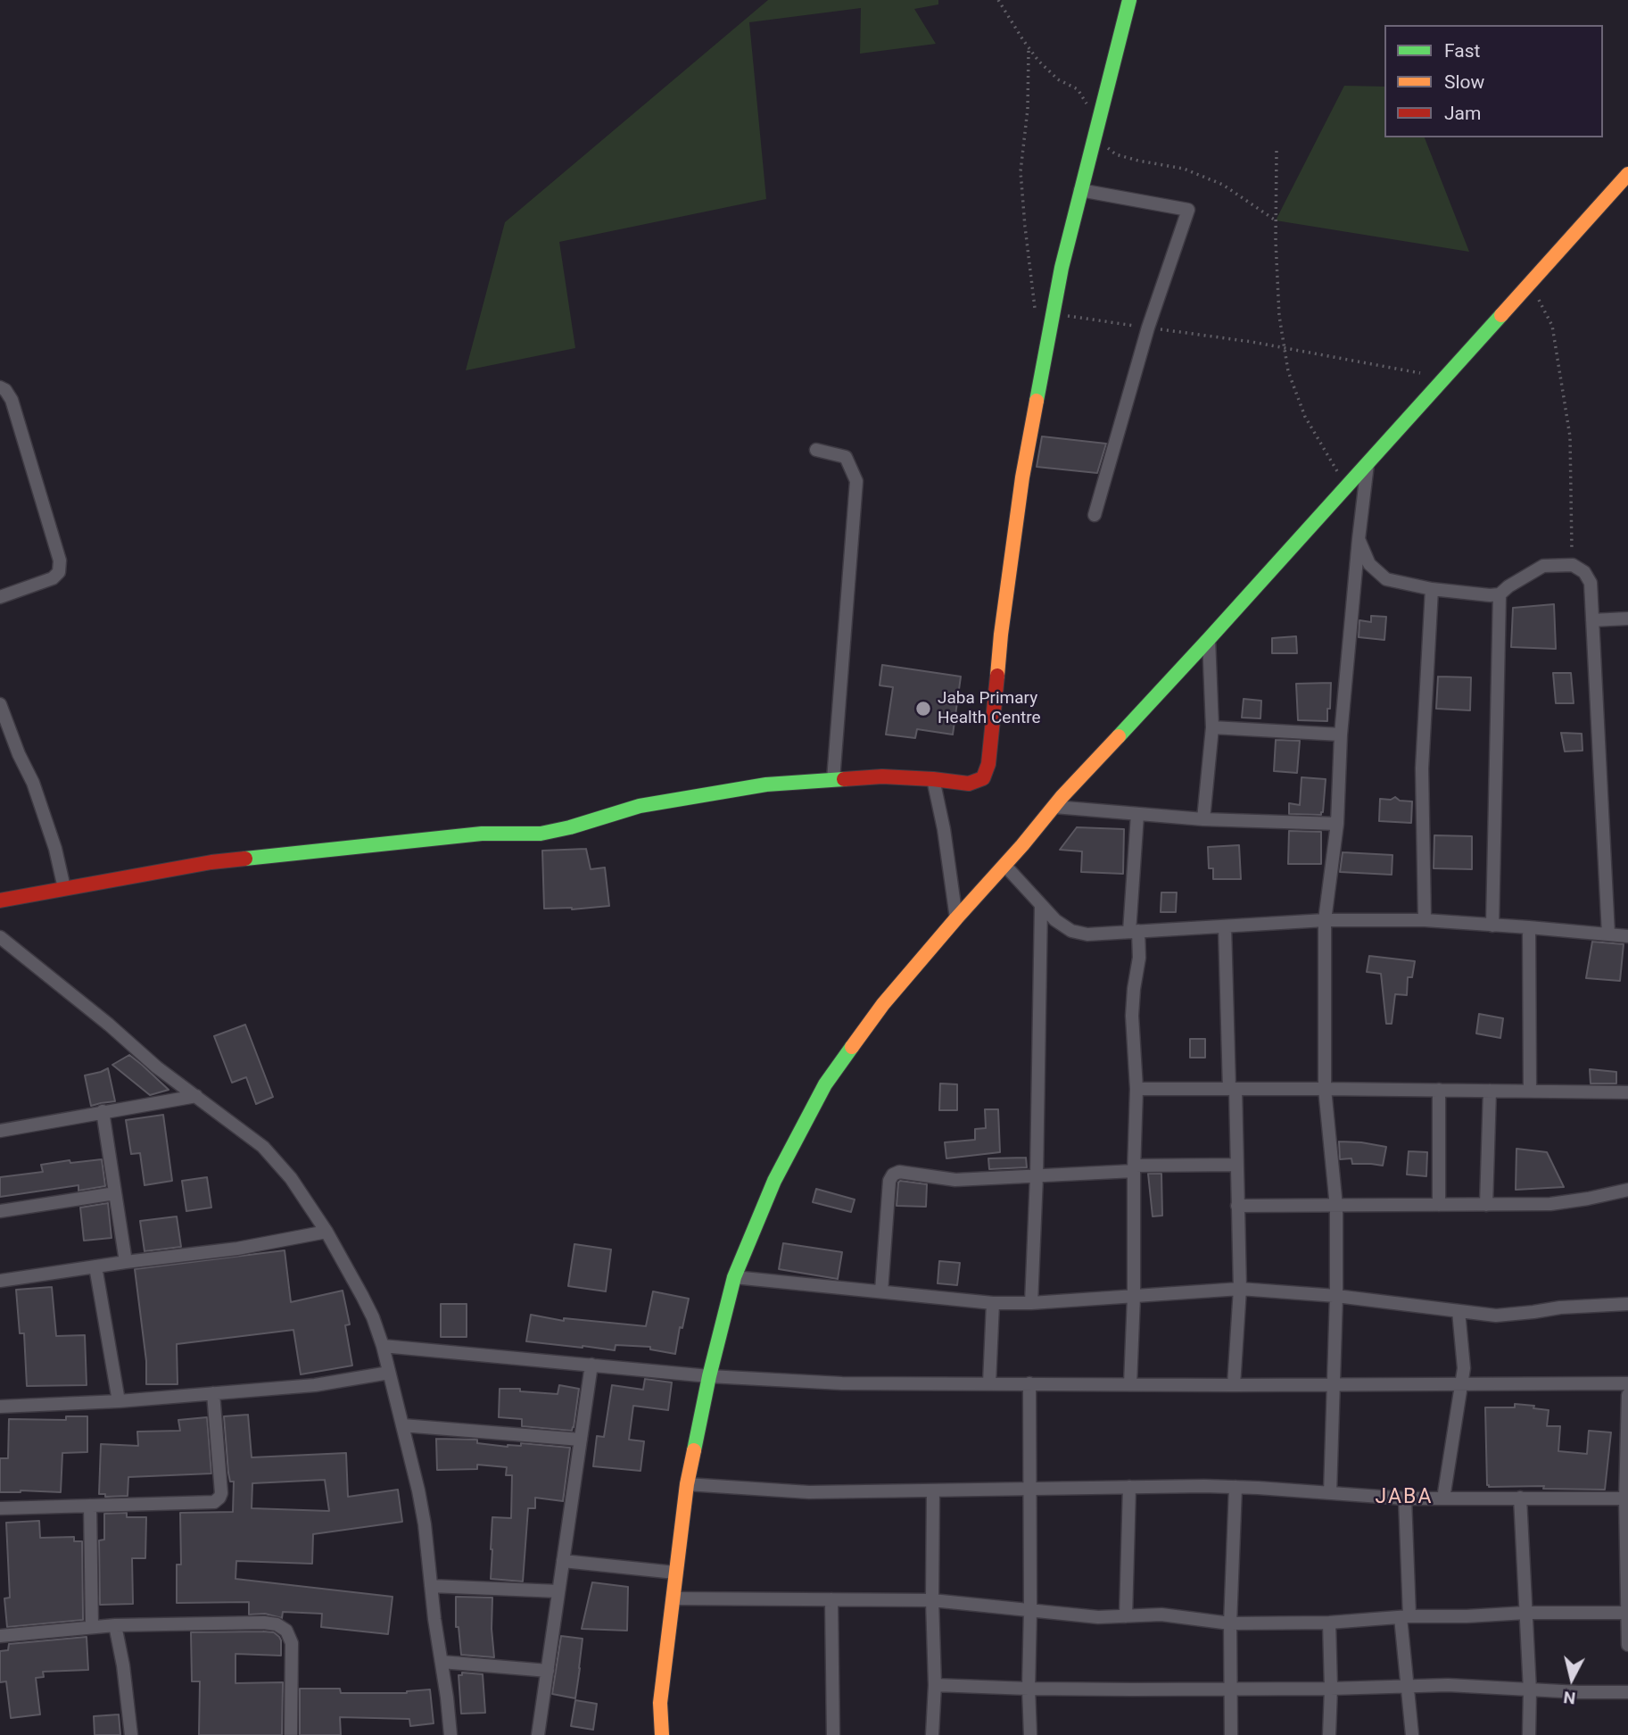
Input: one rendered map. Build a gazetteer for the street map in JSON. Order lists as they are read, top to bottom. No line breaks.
{"districts":["JABA"],"places":["Jaba Primary Health Centre"],"legend":["Fast","Slow","Jam"],"north":"bottom"}
